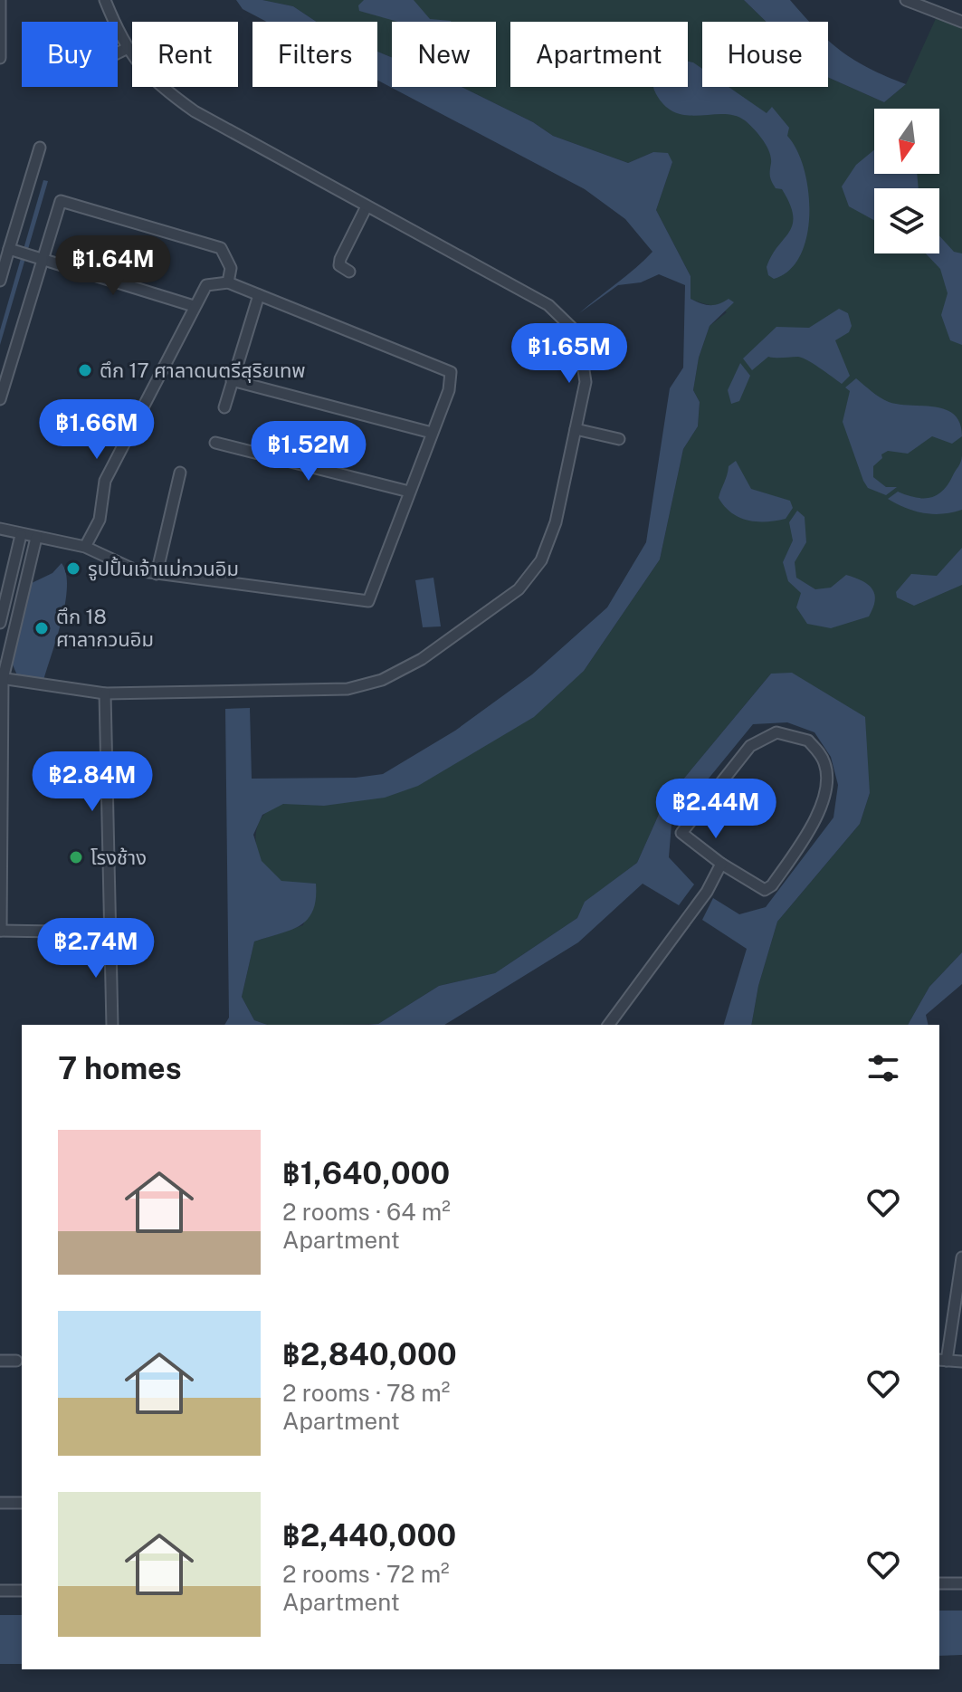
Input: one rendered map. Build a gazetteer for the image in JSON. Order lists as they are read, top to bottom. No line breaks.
{"places":["ตึก 17 ศาลาดนตรีสุริยเทพ","รูปปั้นเจ้าแม่กวนอิม","ตึก 18 ศาลากวนอิม","โรงช้าง"],"north":"bottom","page":{"chip":["Buy","Rent","Filters","New","Apartment","House"],"price":["฿1.64M","฿1.65M","฿1.66M","฿1.52M","฿2.84M","฿2.44M","฿2.74M"],"heading":"7 homes","list":[{"name":"฿1,640,000","note":"2 rooms · 64 m² · Apartment"},{"name":"฿2,840,000","note":"2 rooms · 78 m² · Apartment"},{"name":"฿2,440,000","note":"2 rooms · 72 m² · Apartment"}]}}
